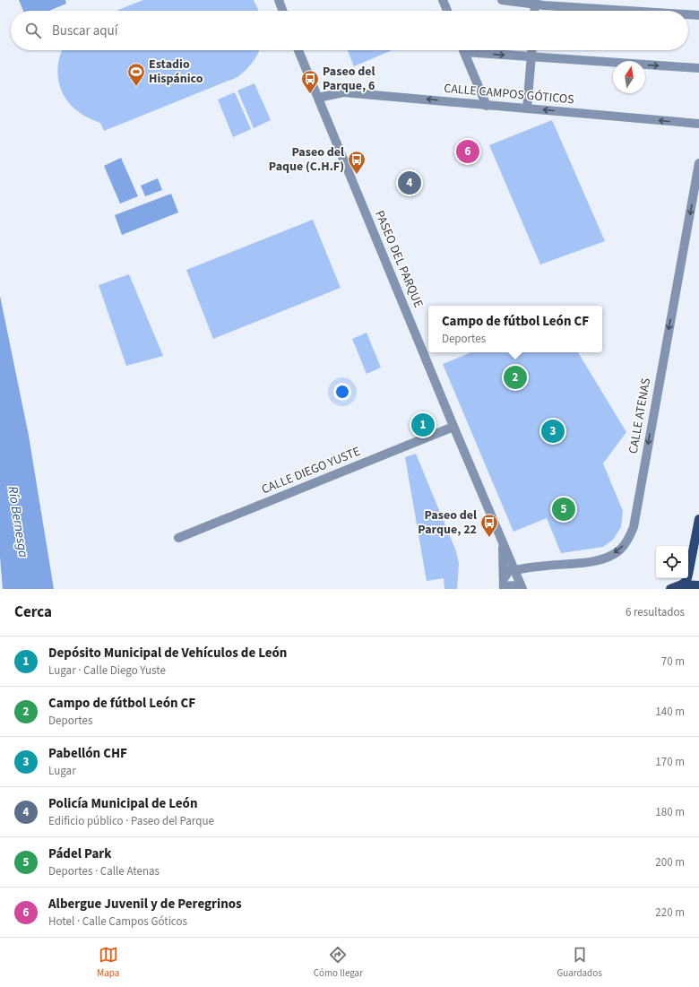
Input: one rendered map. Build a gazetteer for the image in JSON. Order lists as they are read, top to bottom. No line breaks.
{"streets":{"street":["CALLE CAMPOS GÓTICOS","PASEO DEL PARQUE","CALLE ATENAS","CALLE DIEGO YUSTE"]},"crossings":[["CALLE CAMPOS GÓTICOS","PASEO DEL PARQUE"],["PASEO DEL PARQUE","CALLE ATENAS"],["PASEO DEL PARQUE","CALLE DIEGO YUSTE"]],"one_way":["CALLE ATENAS"],"water":["Río Bernesga"],"places":{"sports":["Estadio Hispánico"],"bus stop":["Paseo del Parque, 6","Paseo del Paque (C.H.F)","Paseo del Parque, 22"]},"north":"top","page":{"search":"Buscar aquí","pins":["6","4","2","1","3","5"],"popup":["Campo de fútbol León CF","Deportes"],"heading":["Cerca","6 resultados"],"list":[{"mark":"1","name":"Depósito Municipal de Vehículos de León","note":"Lugar · Calle Diego Yuste","value":"70 m"},{"mark":"2","name":"Campo de fútbol León CF","note":"Deportes","value":"140 m"},{"mark":"3","name":"Pabellón CHF","note":"Lugar","value":"170 m"},{"mark":"4","name":"Policía Municipal de León","note":"Edificio público · Paseo del Parque","value":"180 m"},{"mark":"5","name":"Pádel Park","note":"Deportes · Calle Atenas","value":"200 m"},{"mark":"6","name":"Albergue Juvenil y de Peregrinos","note":"Hotel · Calle Campos Góticos","value":"220 m"}],"nav":["Mapa","Cómo llegar","Guardados"]}}
